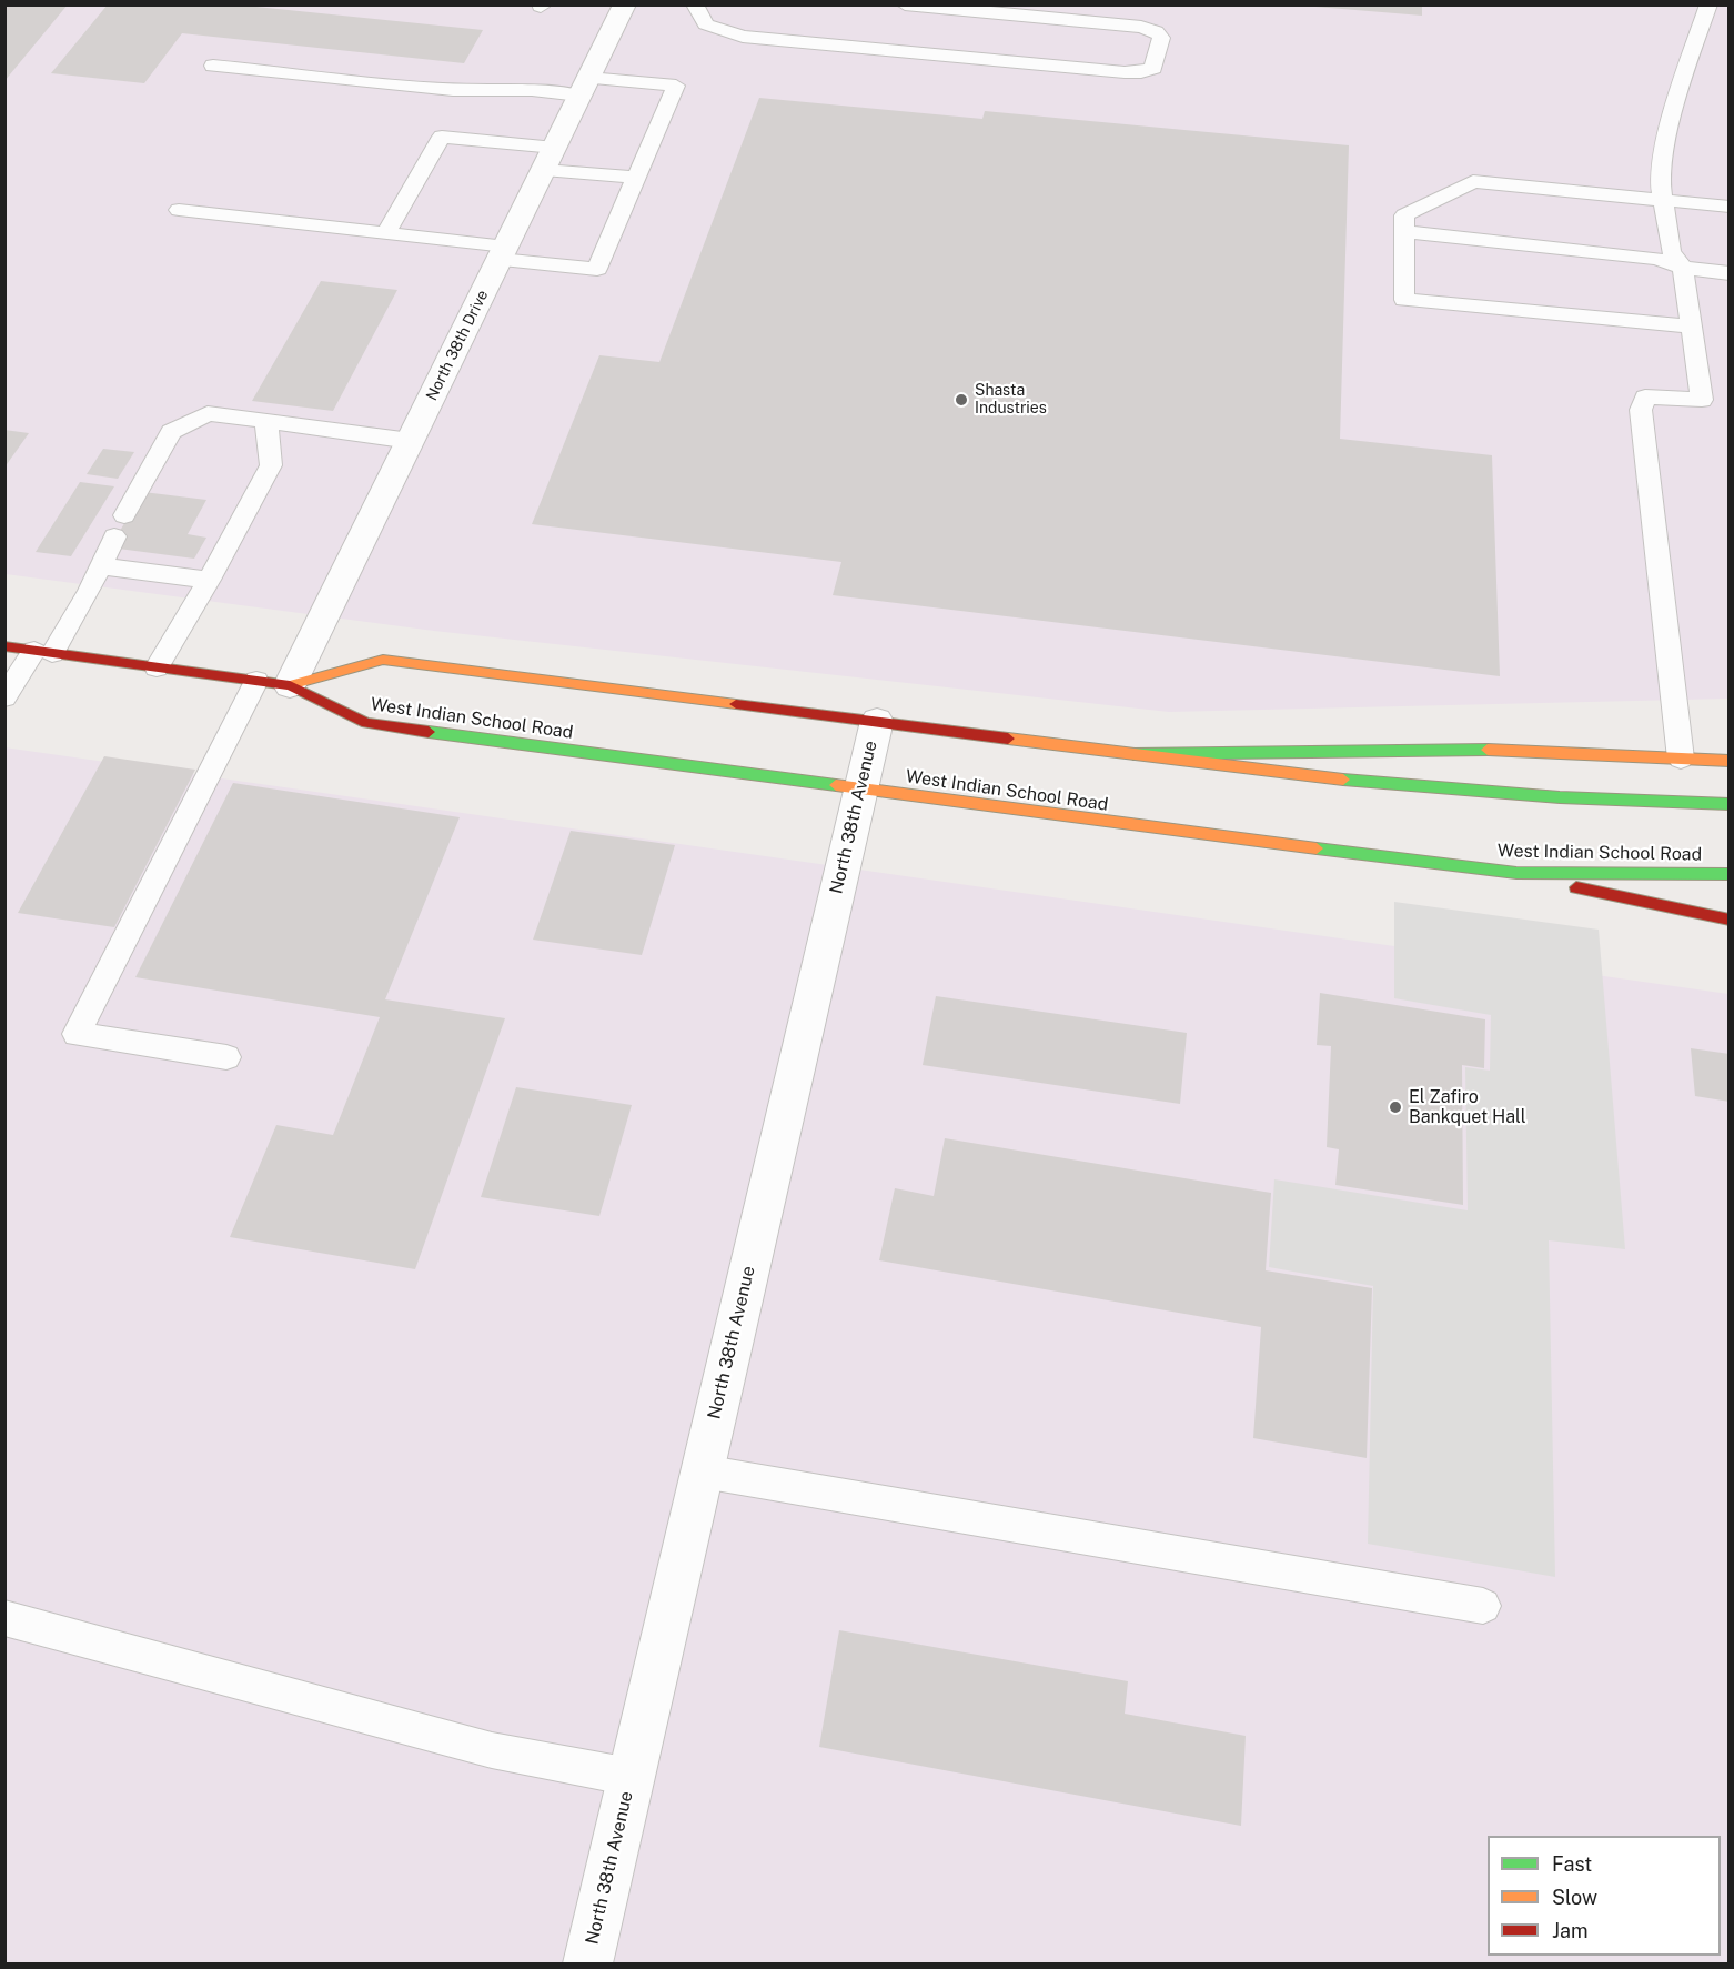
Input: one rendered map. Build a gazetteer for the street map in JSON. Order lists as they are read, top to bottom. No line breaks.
{"streets":{"main road":["West Indian School Road"],"street":["North 38th Drive","North 38th Avenue"]},"crossings":[["North 38th Drive","West Indian School Road"],["West Indian School Road","North 38th Avenue"]],"places":["Shasta Industries","El Zafiro Bankquet Hall"],"legend":["Fast","Slow","Jam"]}
